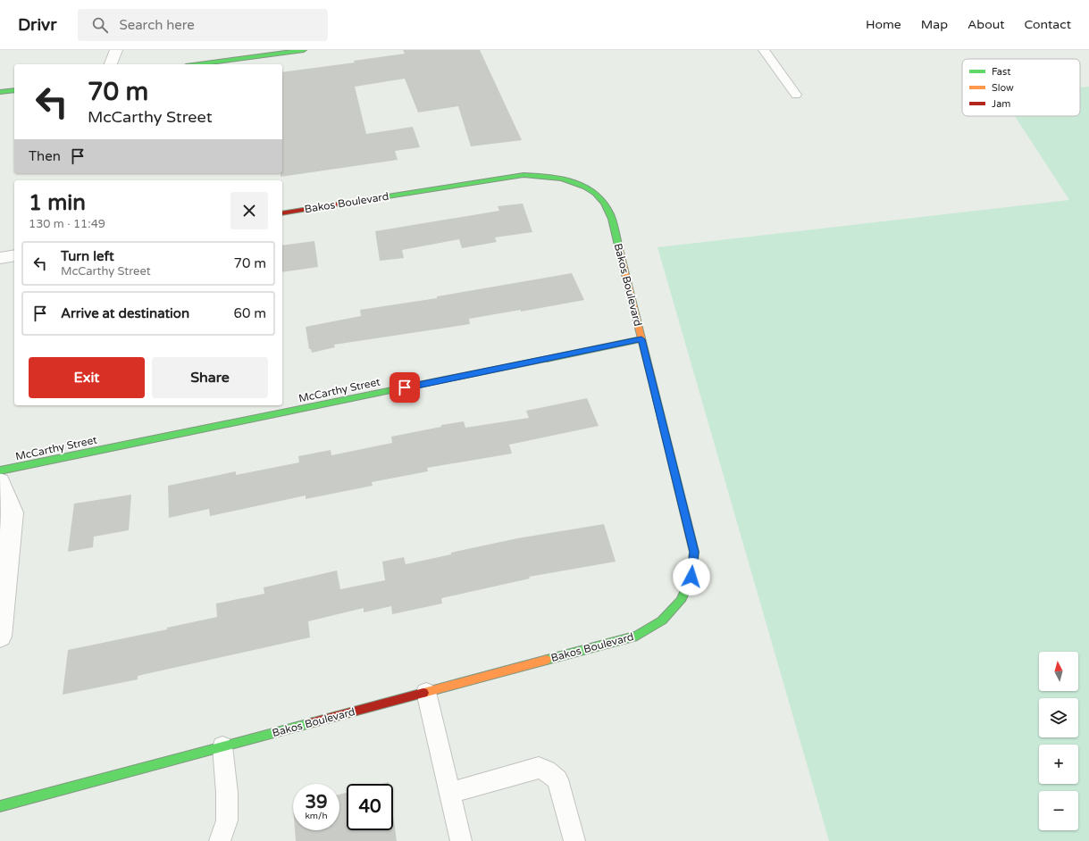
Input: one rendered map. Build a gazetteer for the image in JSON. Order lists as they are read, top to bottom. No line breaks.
{"streets":{"street":["Bakos Boulevard","McCarthy Street"]},"crossings":[["Bakos Boulevard","McCarthy Street"]],"legend":["Fast","Slow","Jam"],"north":"top","page":{"header":"Drivr","search":"Search here","nav":["Home","Map","About","Contact"],"turn":["70 m","McCarthy Street"],"then":"Then","heading":["1 min","130 m · 11:49"],"list":[{"name":"Turn left","note":"McCarthy Street","value":"70 m"},{"name":"Arrive at destination","value":"60 m"}],"buttons":["Exit","Share"],"map_buttons":["+","−"],"speed":"39 km/h","limit":"40"}}
